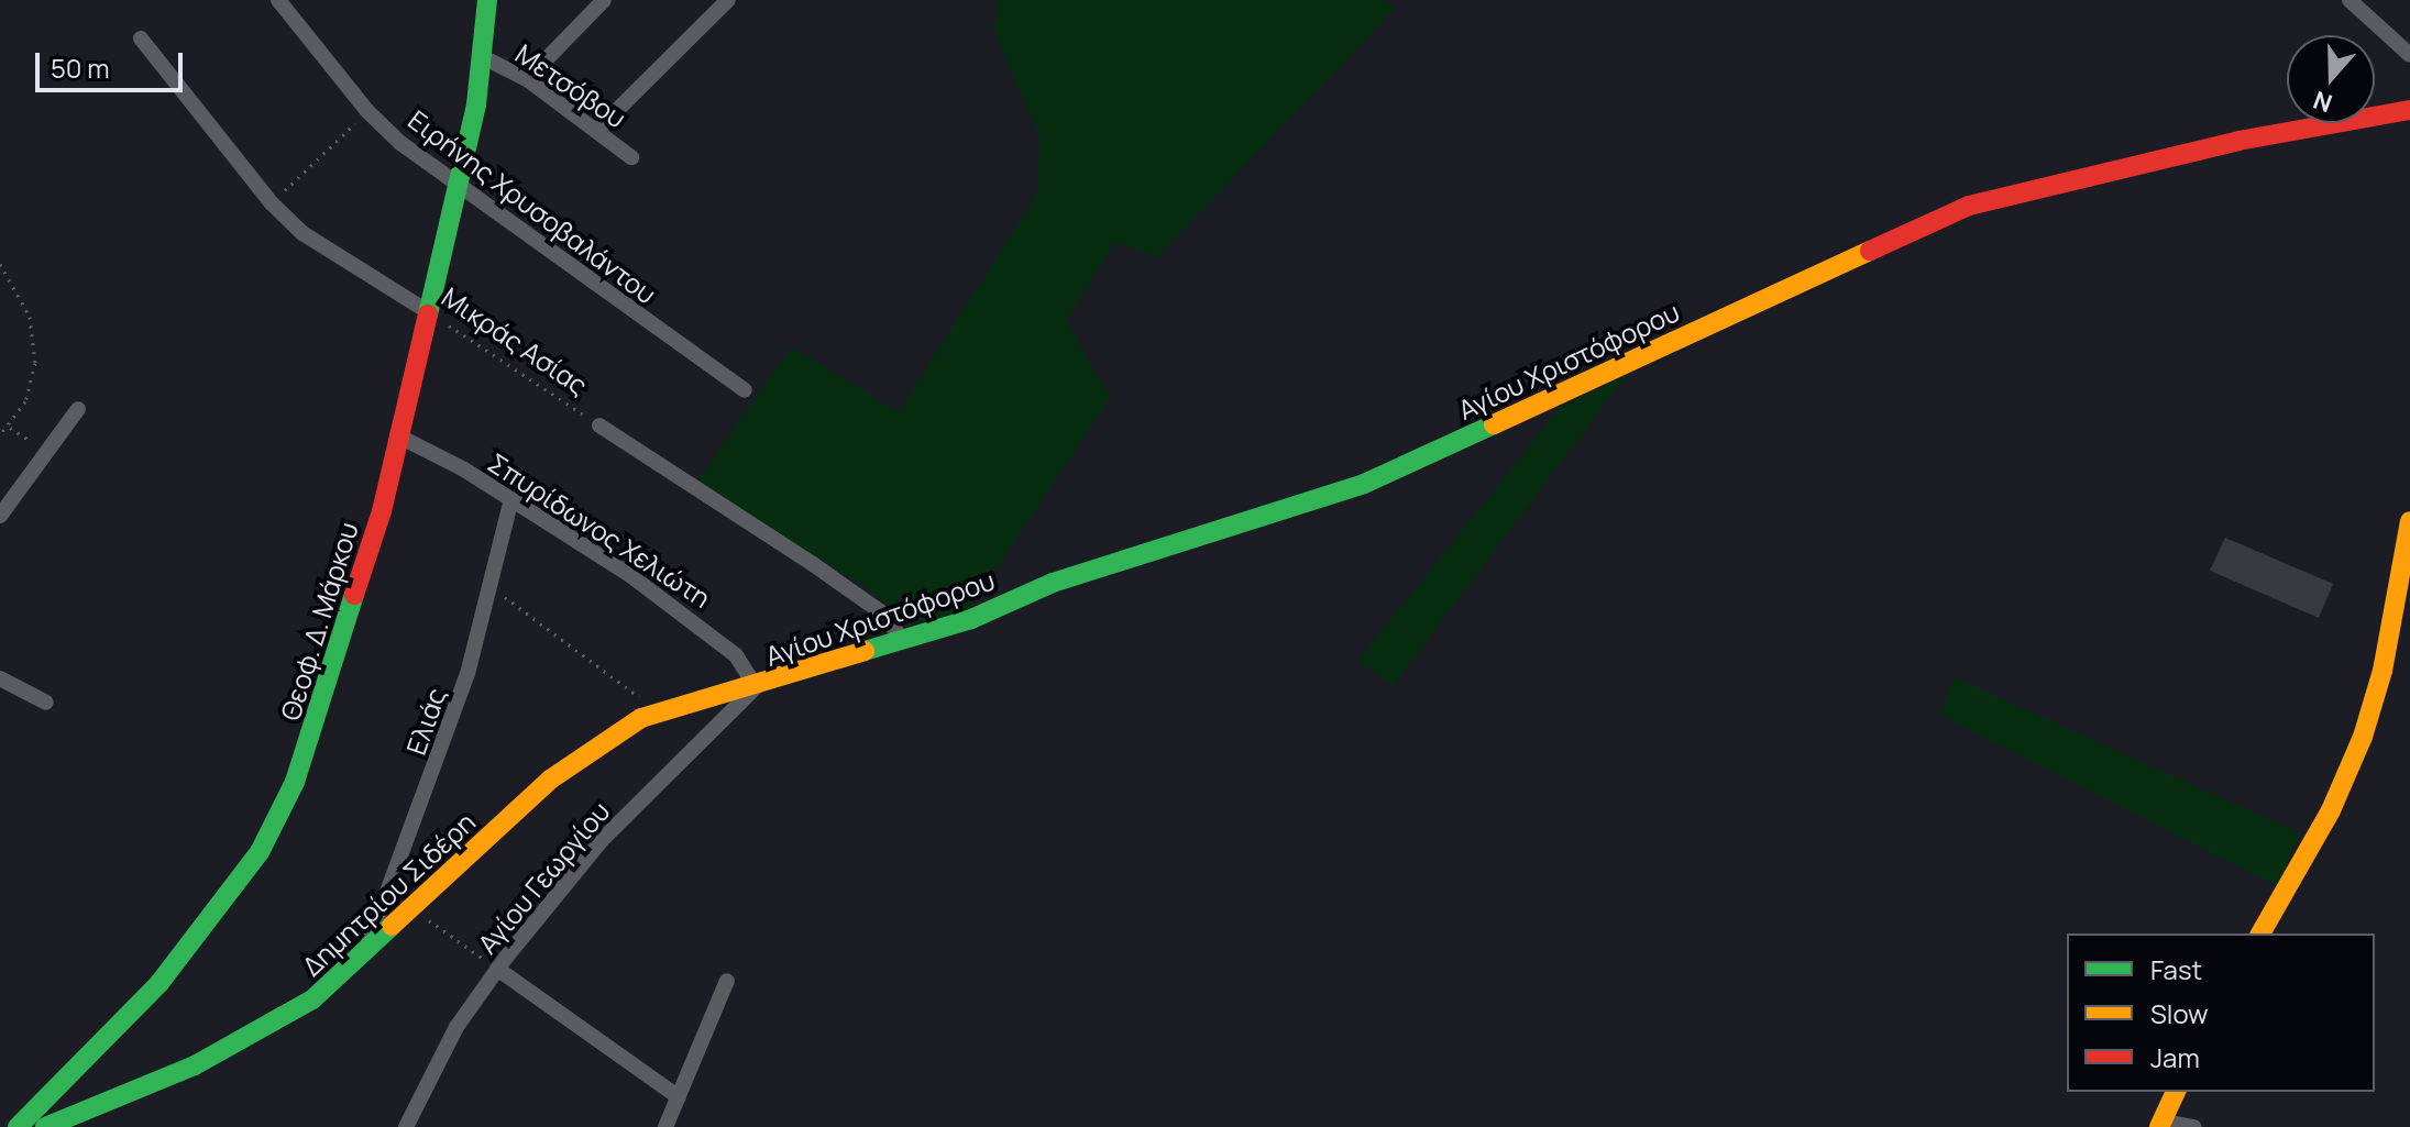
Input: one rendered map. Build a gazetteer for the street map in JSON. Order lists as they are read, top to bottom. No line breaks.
{"streets":{"street":["Μετσόβου","Ειρήνης Χρυσοβαλάντου","Μικράς Ασίας","Αγίου Χριστόφορου","Σπυρίδωνος Χελιώτη","Θεοφ. Δ. Μάρκου","Ελιάς","Αγίου Γεωργίου","Δημητρίου Σιδέρη"]},"crossings":[["Μετσόβου","Θεοφ. Δ. Μάρκου"],["Ειρήνης Χρυσοβαλάντου","Θεοφ. Δ. Μάρκου"],["Μικράς Ασίας","Αγίου Χριστόφορου"],["Μικράς Ασίας","Θεοφ. Δ. Μάρκου"],["Αγίου Χριστόφορου","Σπυρίδωνος Χελιώτη"],["Αγίου Χριστόφορου","Αγίου Γεωργίου"],["Αγίου Χριστόφορου","Δημητρίου Σιδέρη"],["Σπυρίδωνος Χελιώτη","Θεοφ. Δ. Μάρκου"],["Σπυρίδωνος Χελιώτη","Ελιάς"],["Σπυρίδωνος Χελιώτη","Αγίου Γεωργίου"],["Σπυρίδωνος Χελιώτη","Δημητρίου Σιδέρη"],["Ελιάς","Δημητρίου Σιδέρη"],["Αγίου Γεωργίου","Δημητρίου Σιδέρη"]],"legend":["Fast","Slow","Jam"],"scale_bar":"50 m","north":"bottom"}
